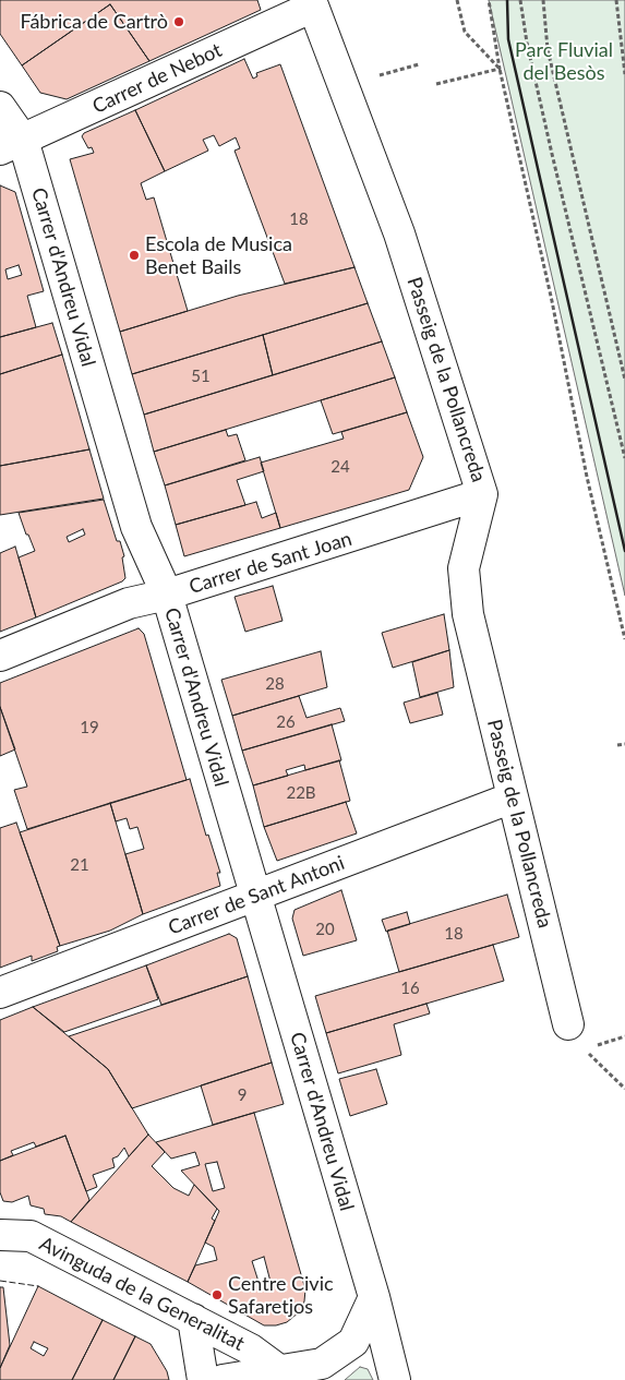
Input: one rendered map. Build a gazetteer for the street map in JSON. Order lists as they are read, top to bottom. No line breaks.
{"streets":{"street":["Carrer de Nebot","Carrer d'Andreu Vidal","Passeig de la Pollancreda","Carrer de Sant Joan","Carrer de Sant Antoni","Avinguda de la Generalitat"]},"crossings":[["Carrer de Nebot","Carrer d'Andreu Vidal"],["Carrer de Nebot","Passeig de la Pollancreda"],["Carrer d'Andreu Vidal","Carrer de Sant Joan"],["Carrer d'Andreu Vidal","Carrer de Sant Antoni"],["Passeig de la Pollancreda","Carrer de Sant Joan"],["Passeig de la Pollancreda","Carrer de Sant Antoni"]],"parks":["Parc Fluvial del Besòs"],"places":["Fábrica de Cartrò","Escola de Musica Benet Bails","Centre Civic Safaretjos"],"house_numbers":["18","51","24","28","26","19","22B","21","20","18","16","9"]}
